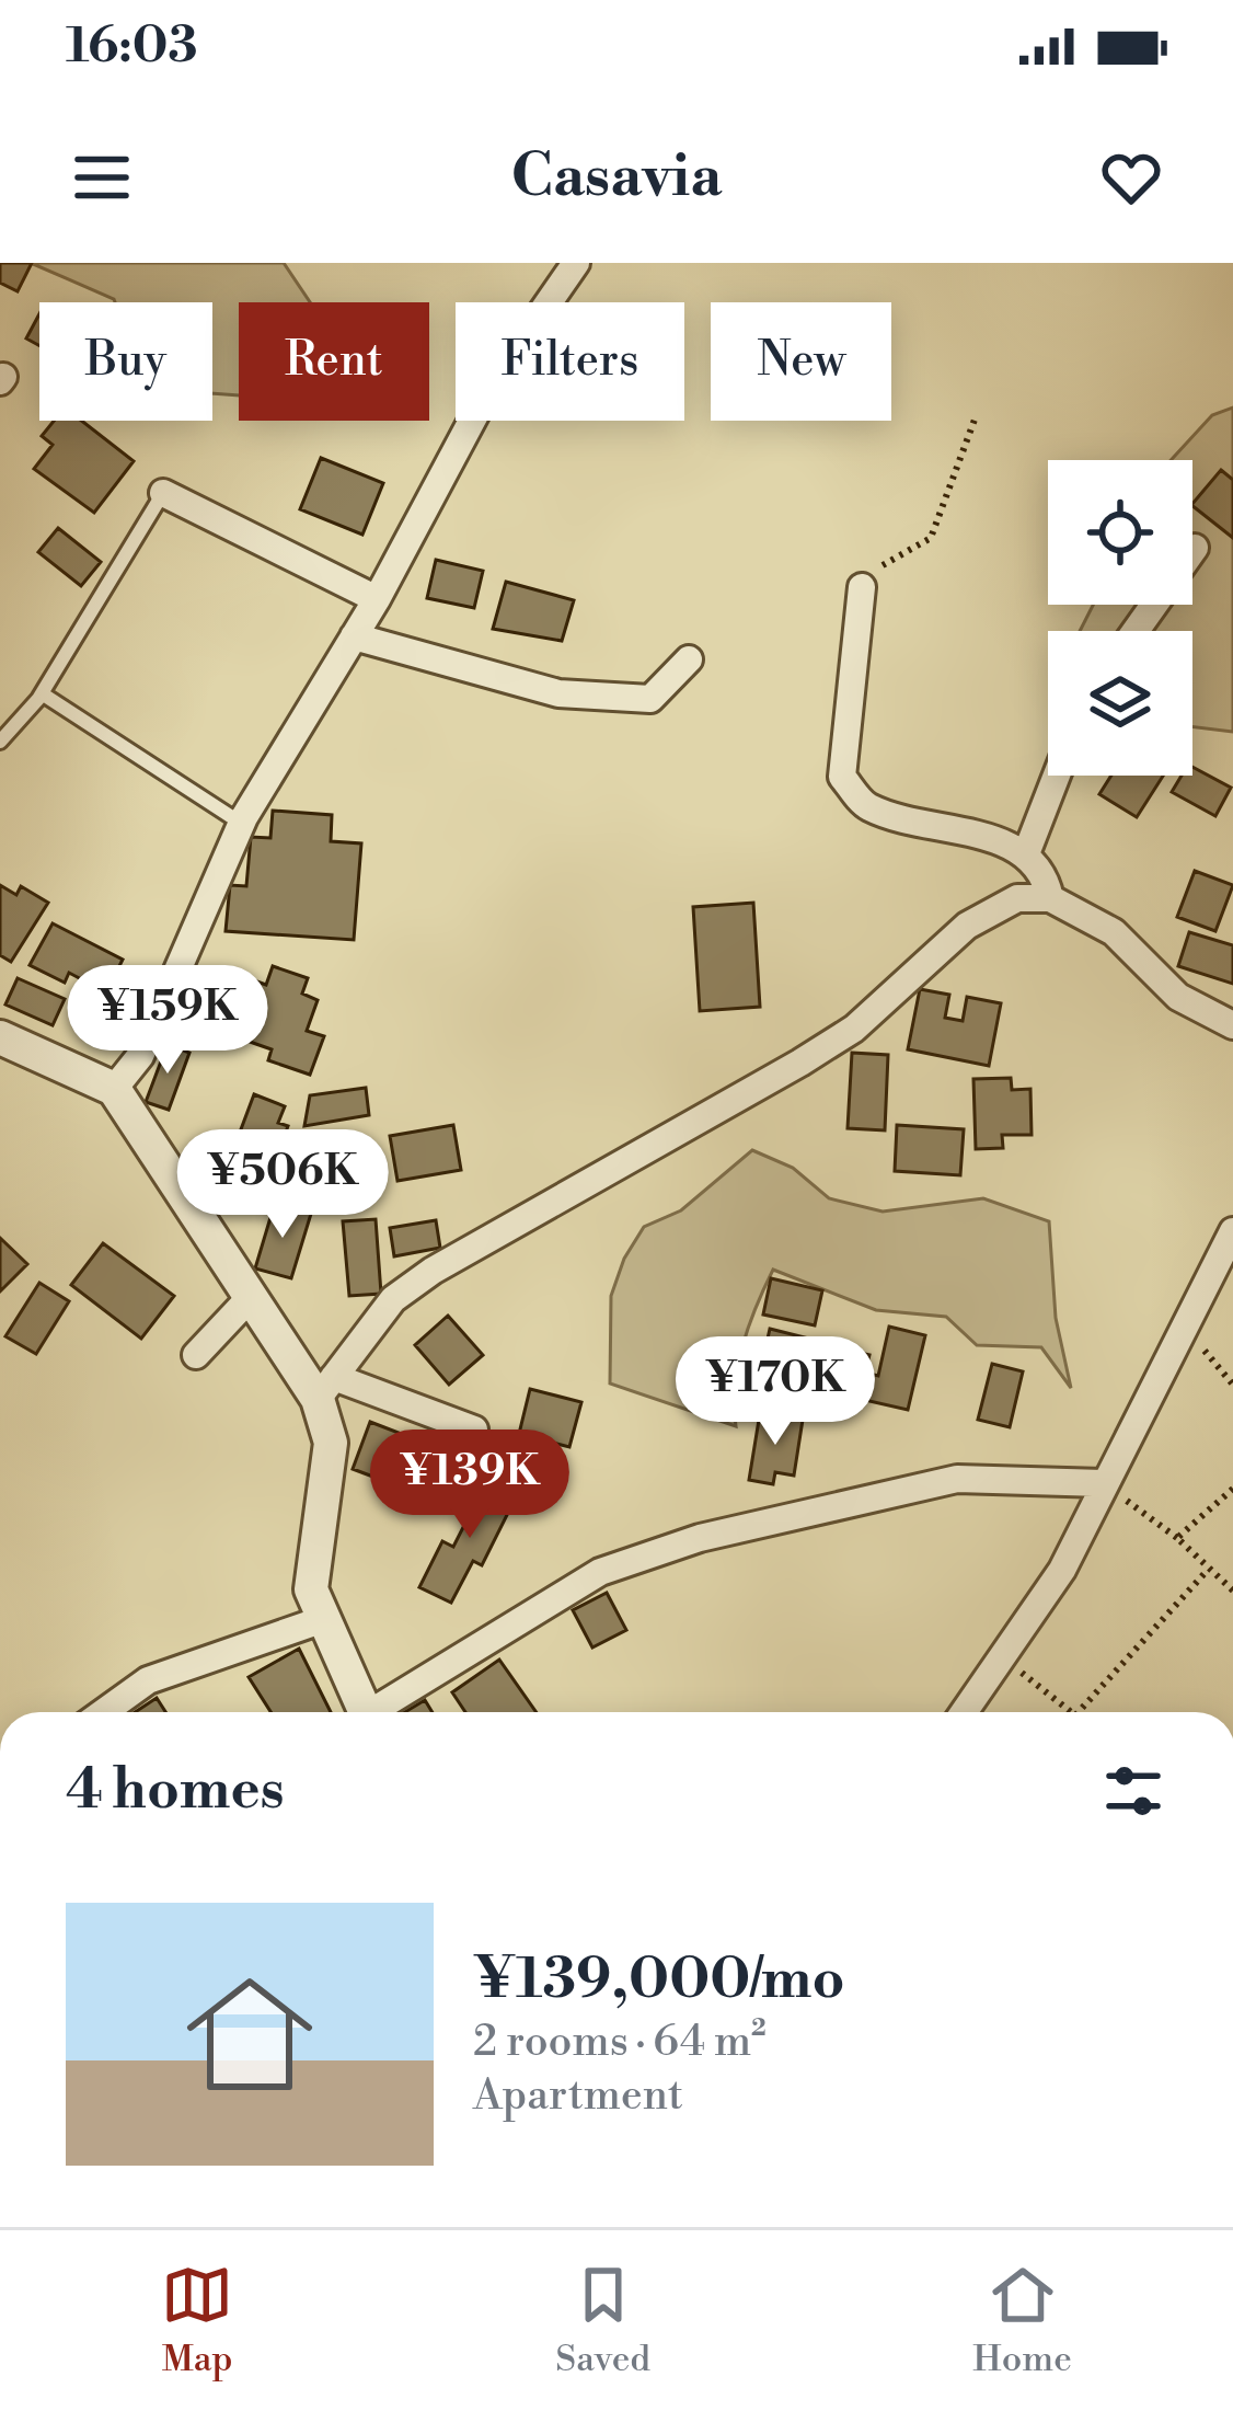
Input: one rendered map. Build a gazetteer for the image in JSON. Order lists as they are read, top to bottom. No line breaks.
{"page":{"status":"16:03","header":"Casavia","chip":["Buy","Rent","Filters","New"],"price":["¥159K","¥506K","¥170K","¥139K"],"heading":"4 homes","list":[{"name":"¥139,000/mo","note":"2 rooms · 64 m² · Apartment"}],"tabs":["Map","Saved","Home"]}}
